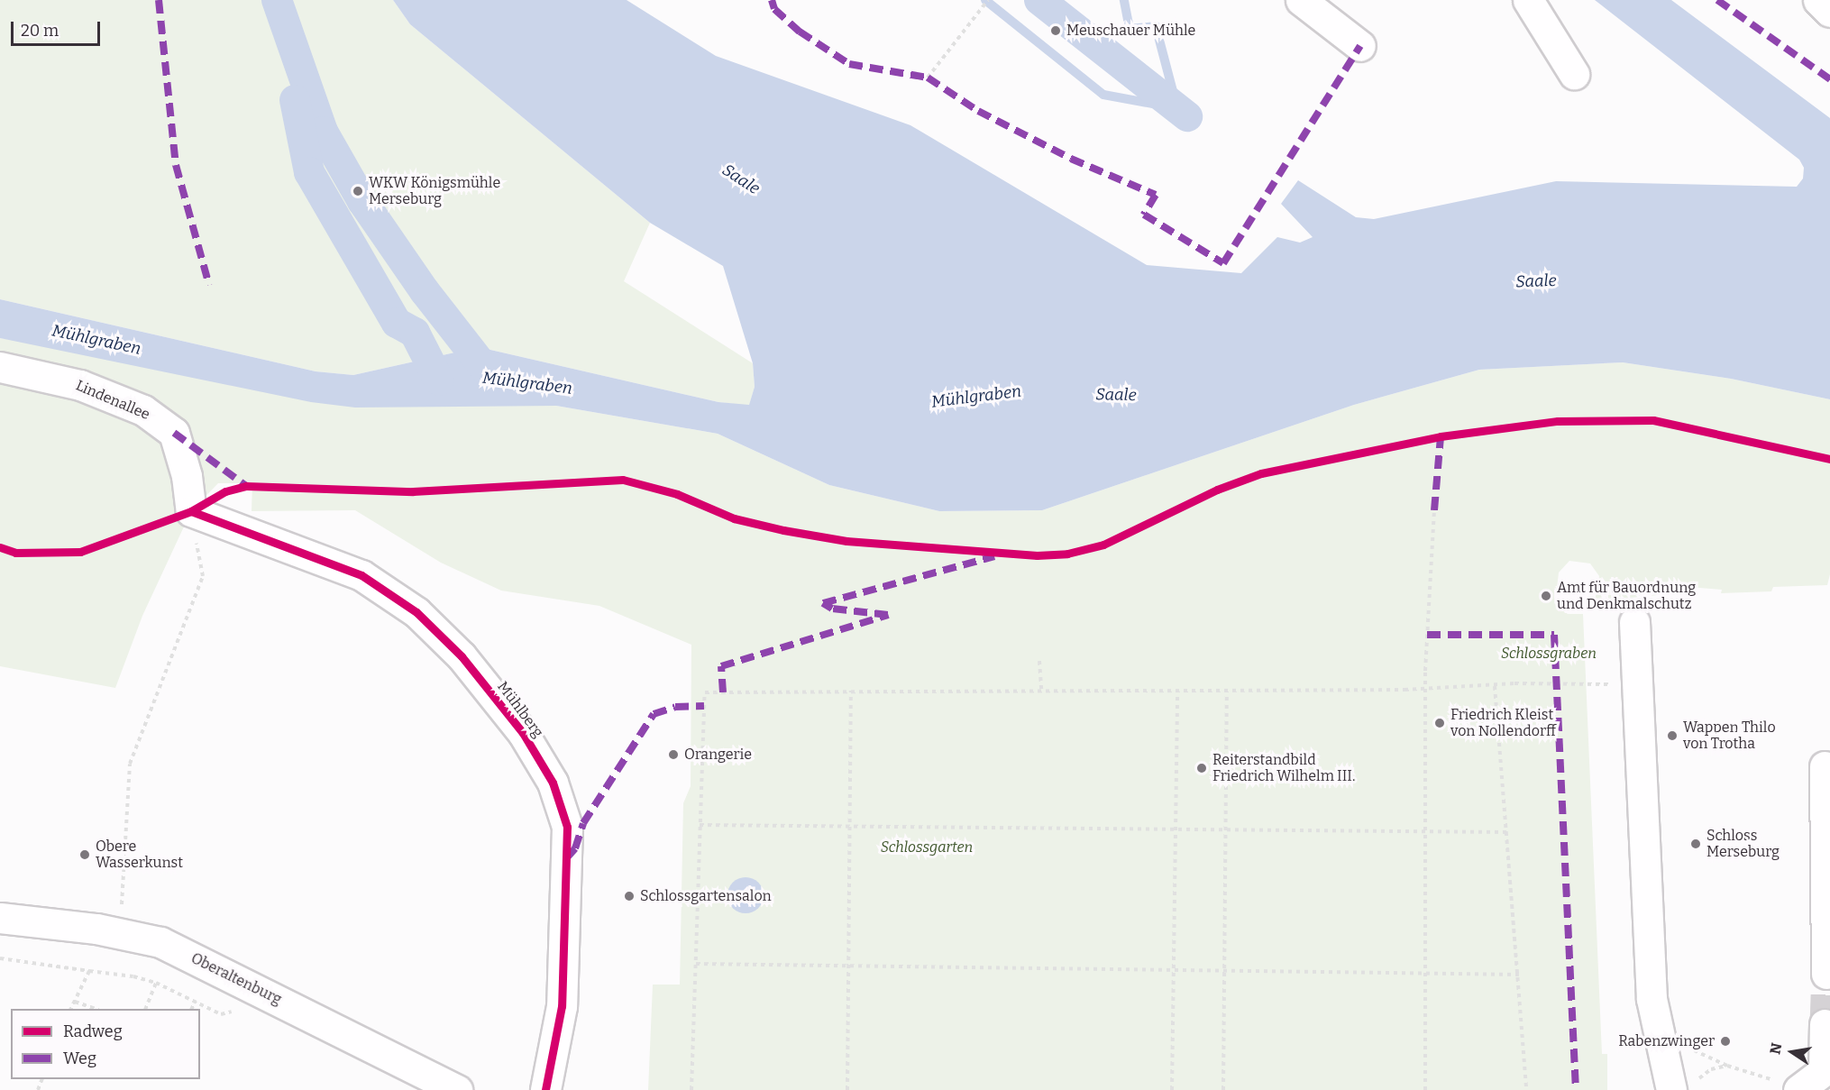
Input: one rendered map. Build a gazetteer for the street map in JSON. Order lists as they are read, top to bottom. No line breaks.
{"streets":{"street":["Lindenallee","Mühlberg","Oberaltenburg"]},"crossings":[["Lindenallee","Mühlberg"]],"water":["Saale","Mühlgraben"],"parks":["Schlossgraben","Schlossgarten"],"places":["Meuschauer Mühle","WKW Königsmühle Merseburg","Amt für Bauordnung und Denkmalschutz","Friedrich Kleist von Nollendorff","Wappen Thilo von Trotha","Orangerie","Reiterstandbild Friedrich Wilhelm III.","Schloss Merseburg","Obere Wasserkunst","Schlossgartensalon","Rabenzwinger"],"legend":["Radweg","Weg"],"scale_bar":"20 m","north":"left"}
